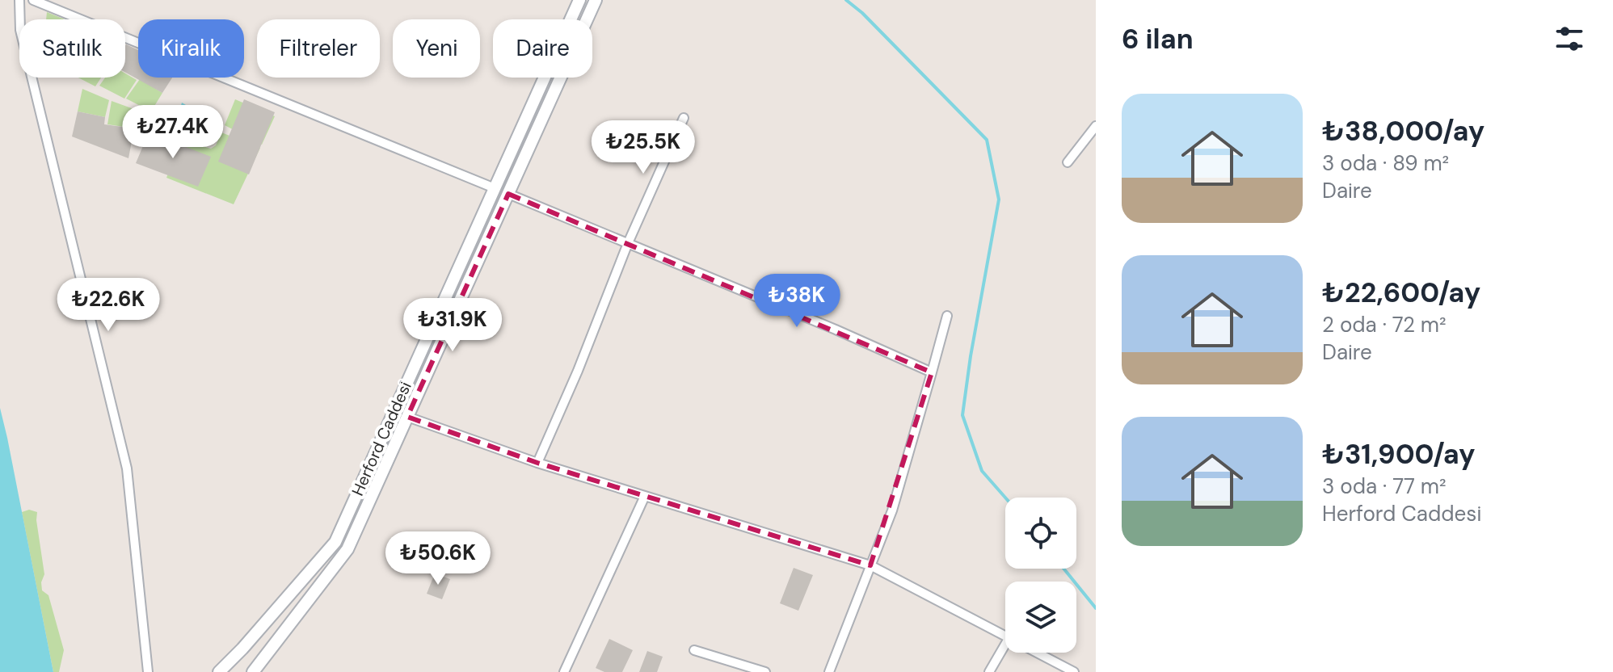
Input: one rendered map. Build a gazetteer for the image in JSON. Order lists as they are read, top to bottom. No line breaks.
{"streets":{"main road":["Herford Caddesi"]},"page":{"heading":"6 ilan","chip":["Satılık","Kiralık","Filtreler","Yeni","Daire"],"list":[{"name":"₺38,000/ay","note":"3 oda · 89 m² · Daire"},{"name":"₺22,600/ay","note":"2 oda · 72 m² · Daire"},{"name":"₺31,900/ay","note":"3 oda · 77 m² · Herford Caddesi"}],"price":["₺27.4K","₺25.5K","₺38K","₺22.6K","₺31.9K","₺50.6K"]}}
